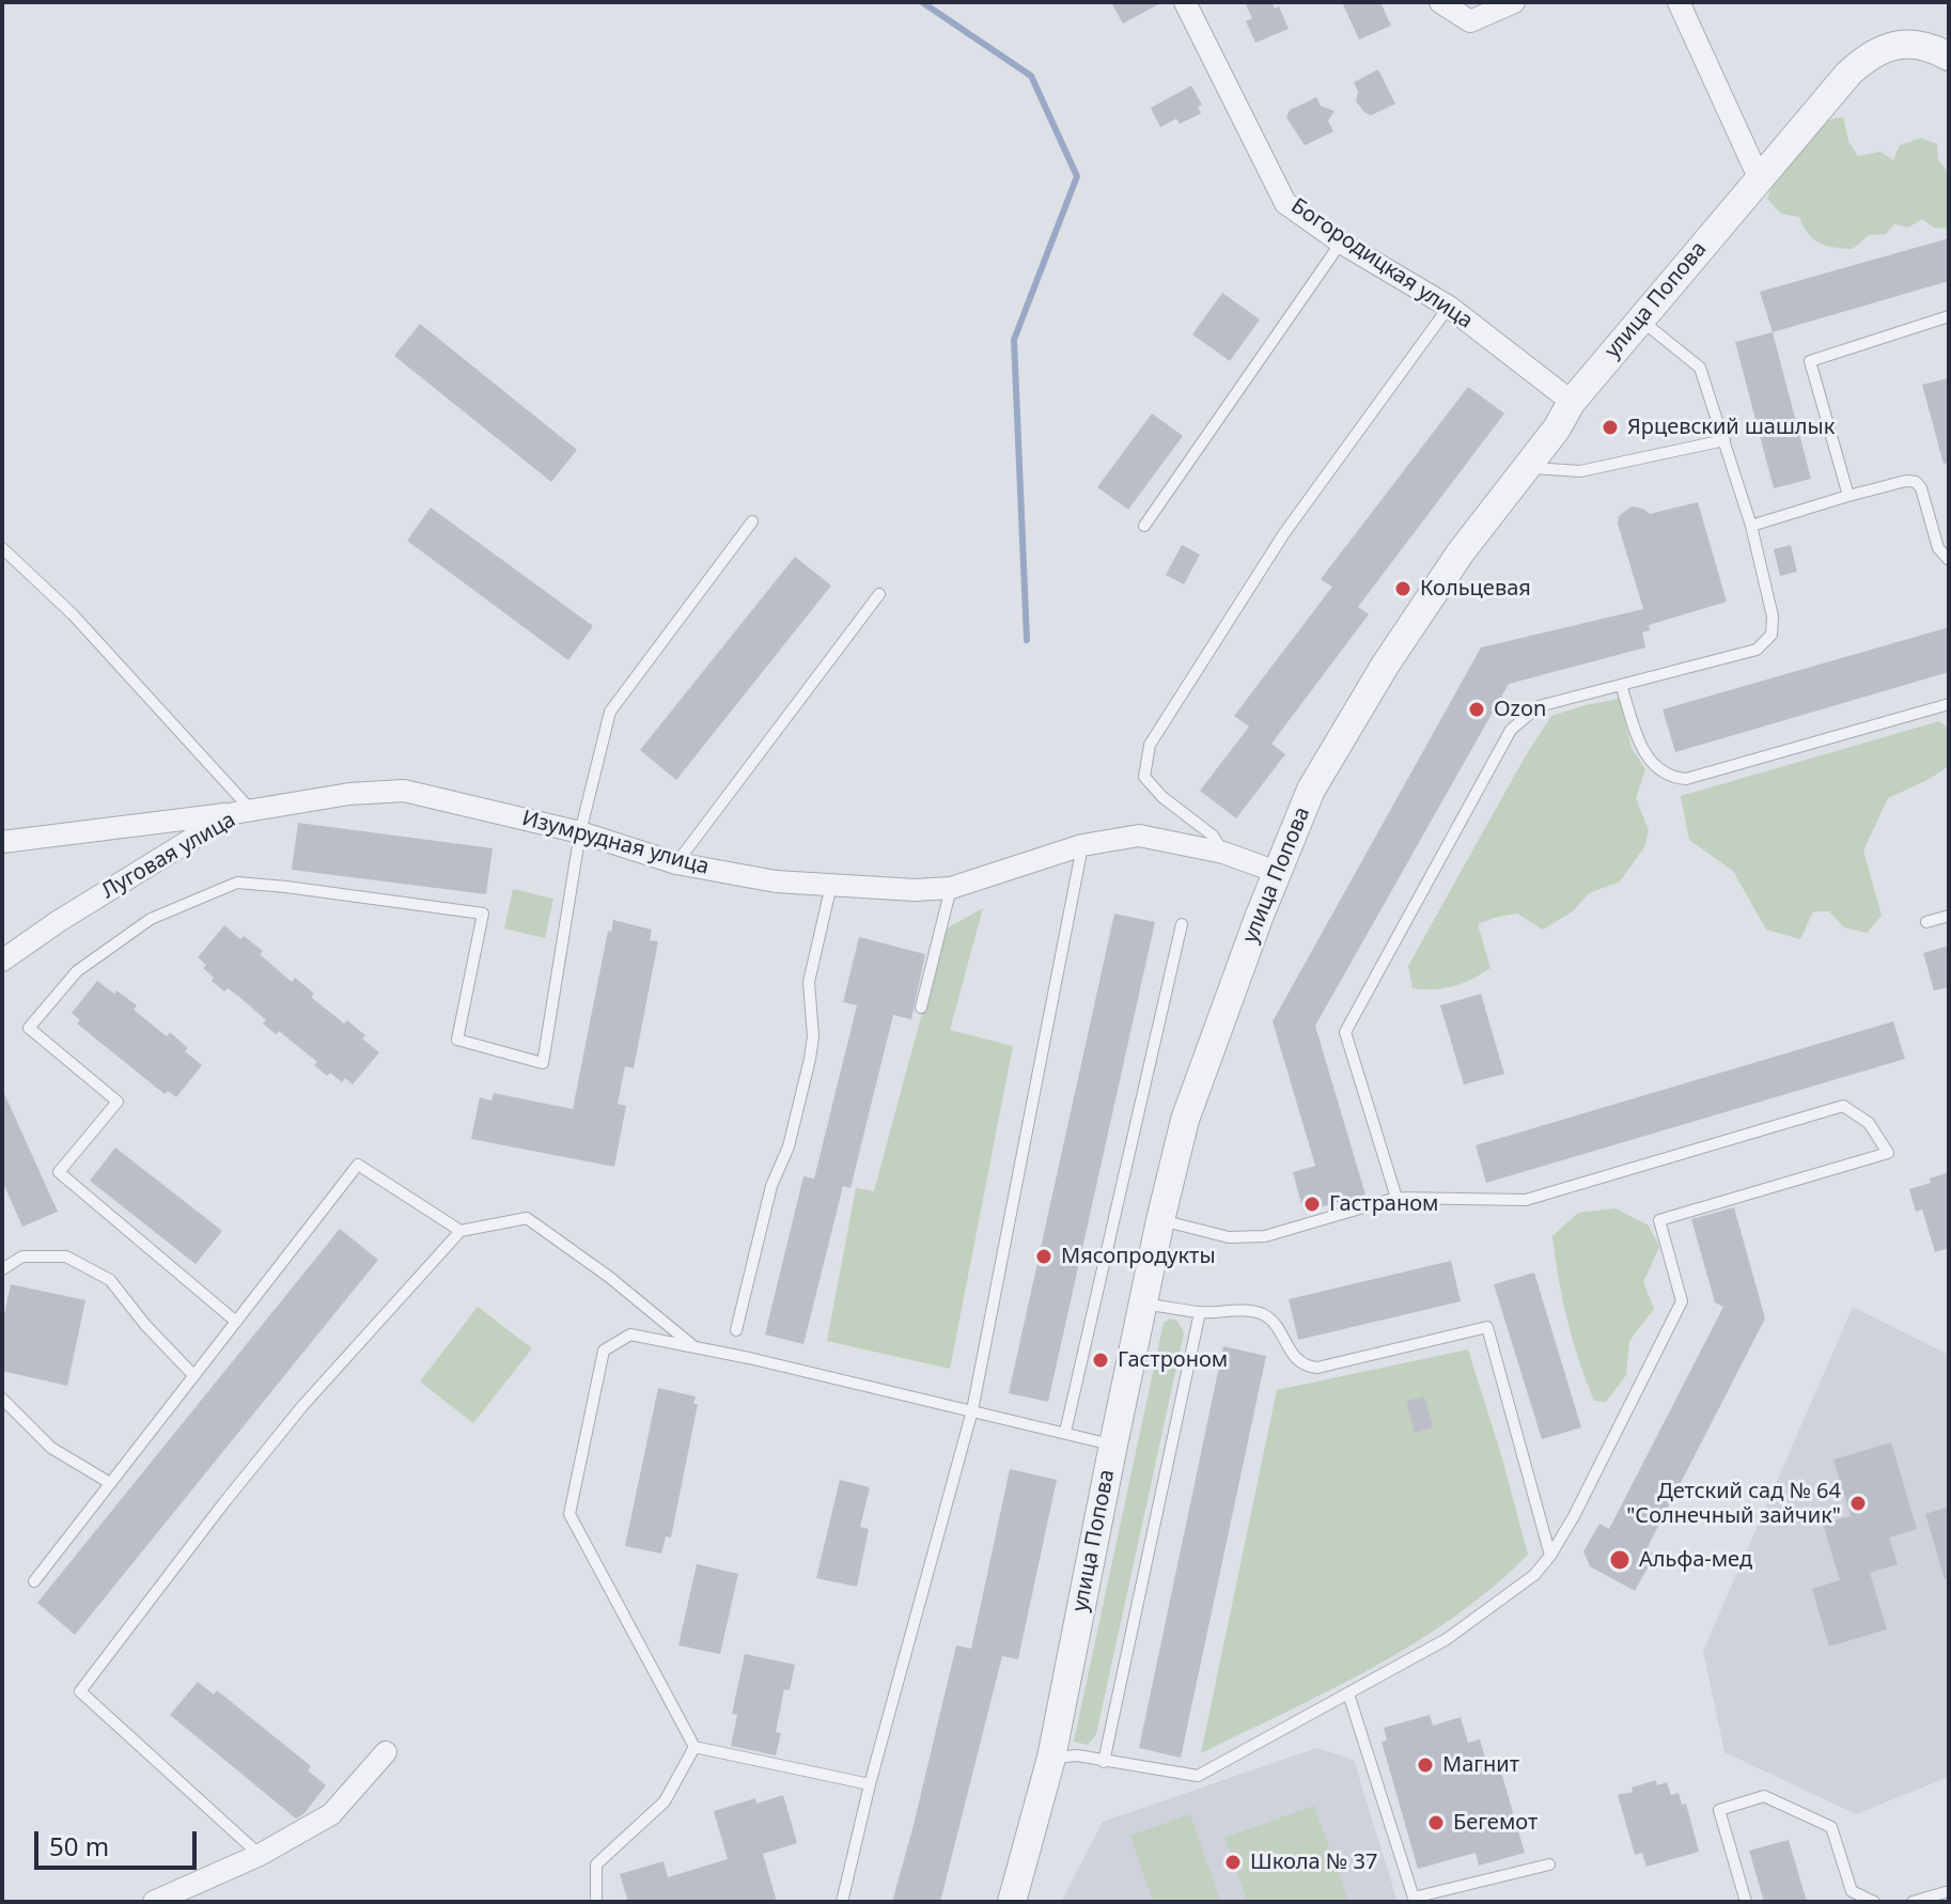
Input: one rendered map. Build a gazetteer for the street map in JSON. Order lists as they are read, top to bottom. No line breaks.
{"streets":{"street":["Богородицкая улица","улица Попова","Изумрудная улица","Луговая улица"]},"crossings":[["Богородицкая улица","улица Попова"],["улица Попова","Изумрудная улица"],["Изумрудная улица","Луговая улица"]],"places":["Ярцевский шашлык","Кольцевая","Ozon","Гастраном","Мясопродукты","Гастроном","Детский сад № 64 \"Солнечный зайчик\"","Альфа-мед","Магнит","Бегемот","Школа № 37"],"scale_bar":"50 m"}
